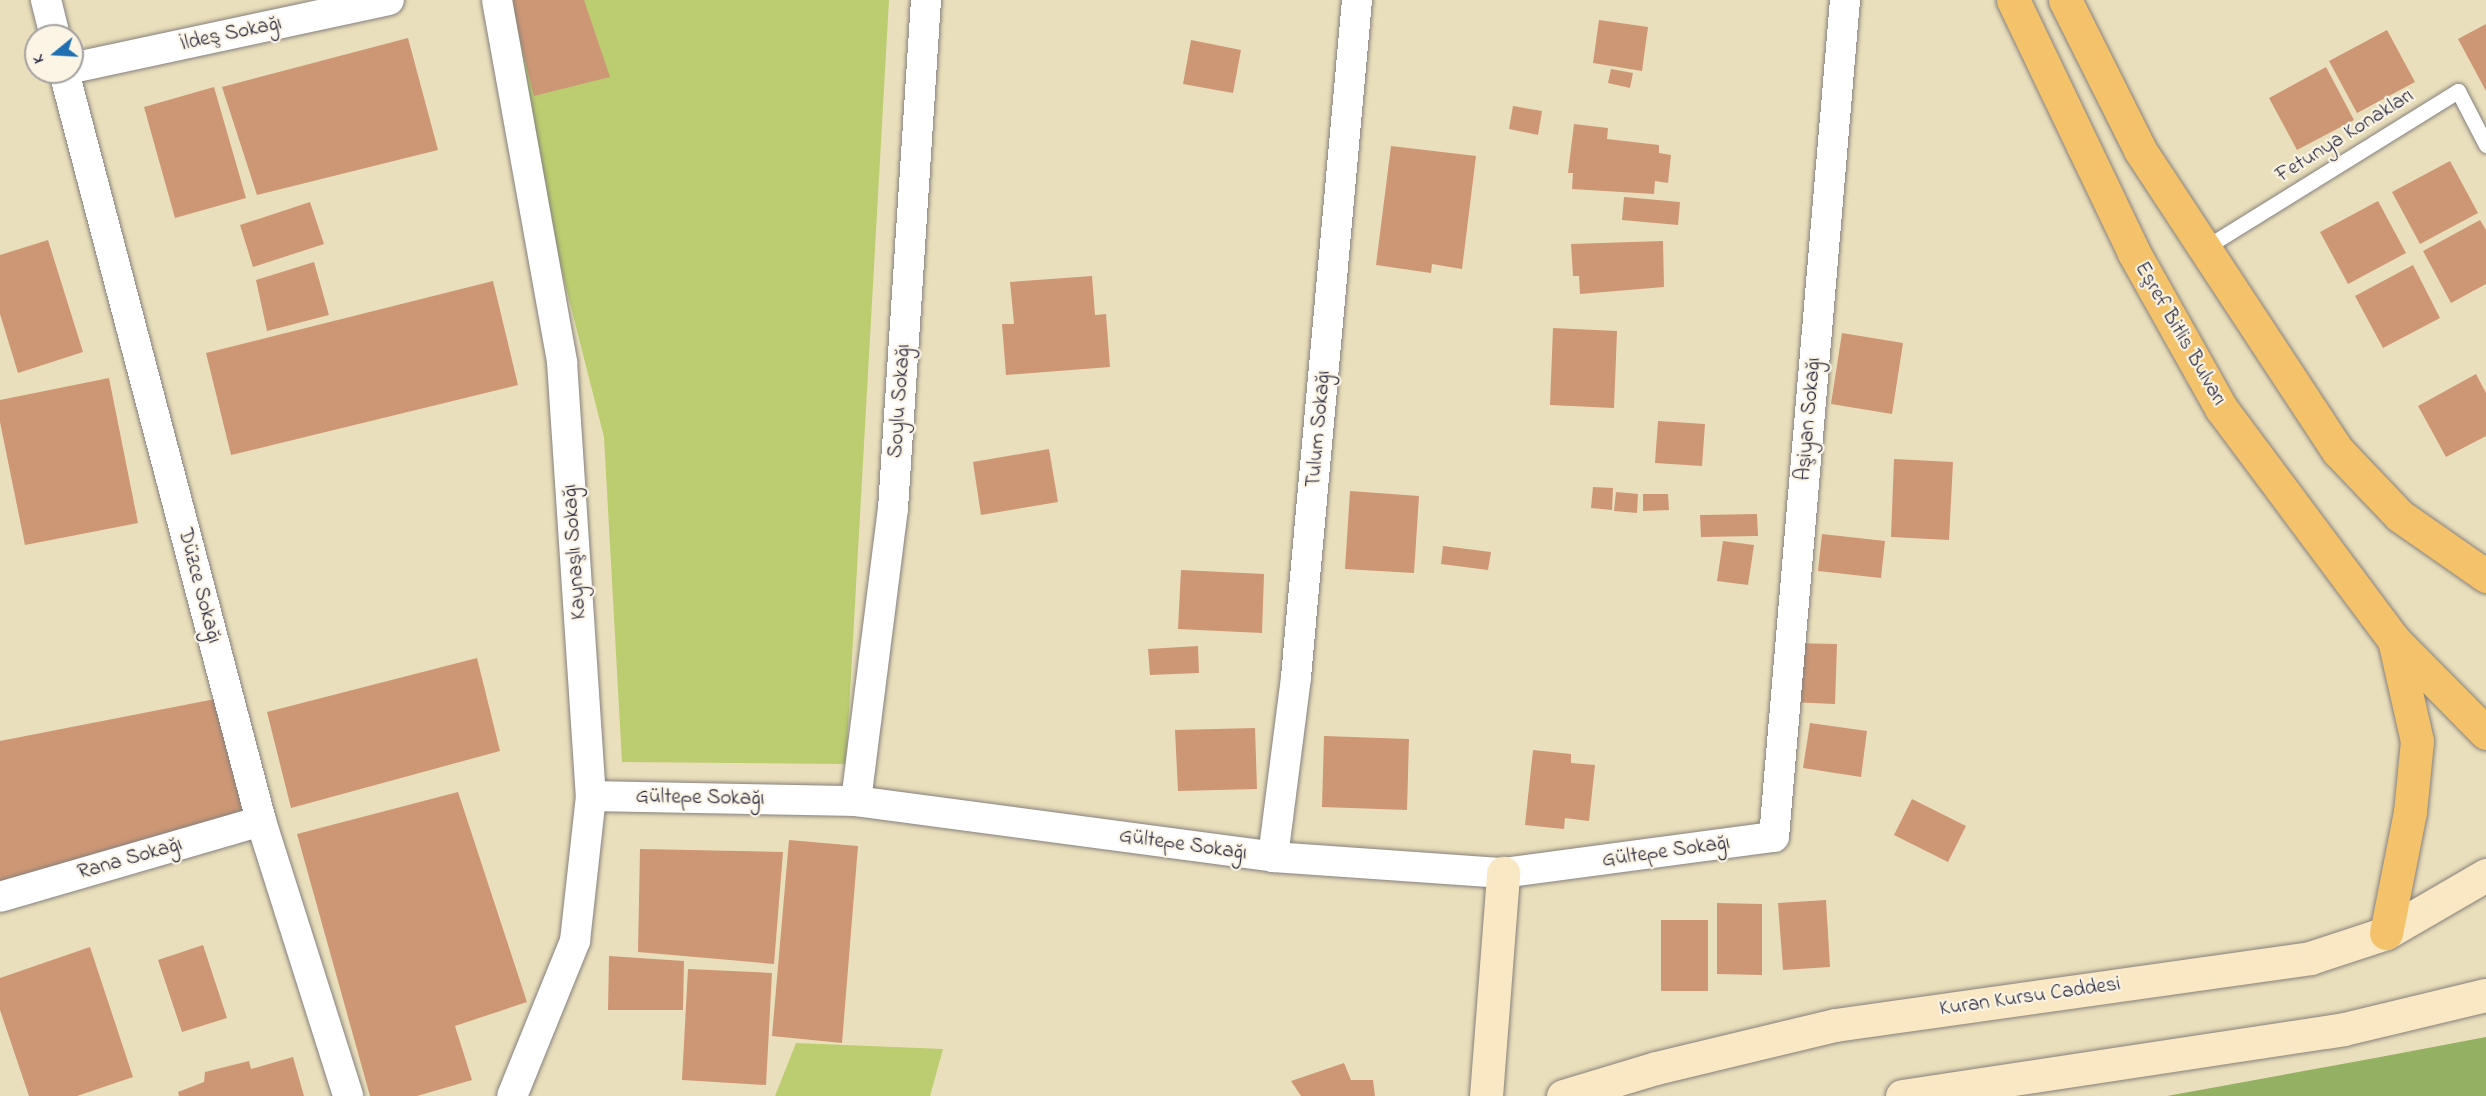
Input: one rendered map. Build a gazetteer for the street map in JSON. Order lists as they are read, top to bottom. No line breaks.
{"streets":{"main road":["Eşref Bitlis Bulvarı","Kuran Kursu Caddesi"],"street":["İldeş Sokağı","Soylu Sokağı","Aşiyan Sokağı","Tulum Sokağı","Kaynaşlı Sokağı","Düzce Sokağı","Gültepe Sokağı","Rana Sokağı"],"lane":["Fetunya Konakları"]},"crossings":[["Soylu Sokağı","Gültepe Sokağı"],["Aşiyan Sokağı","Gültepe Sokağı"],["Tulum Sokağı","Gültepe Sokağı"],["Kaynaşlı Sokağı","Gültepe Sokağı"],["Düzce Sokağı","Rana Sokağı"]],"north":"left"}
